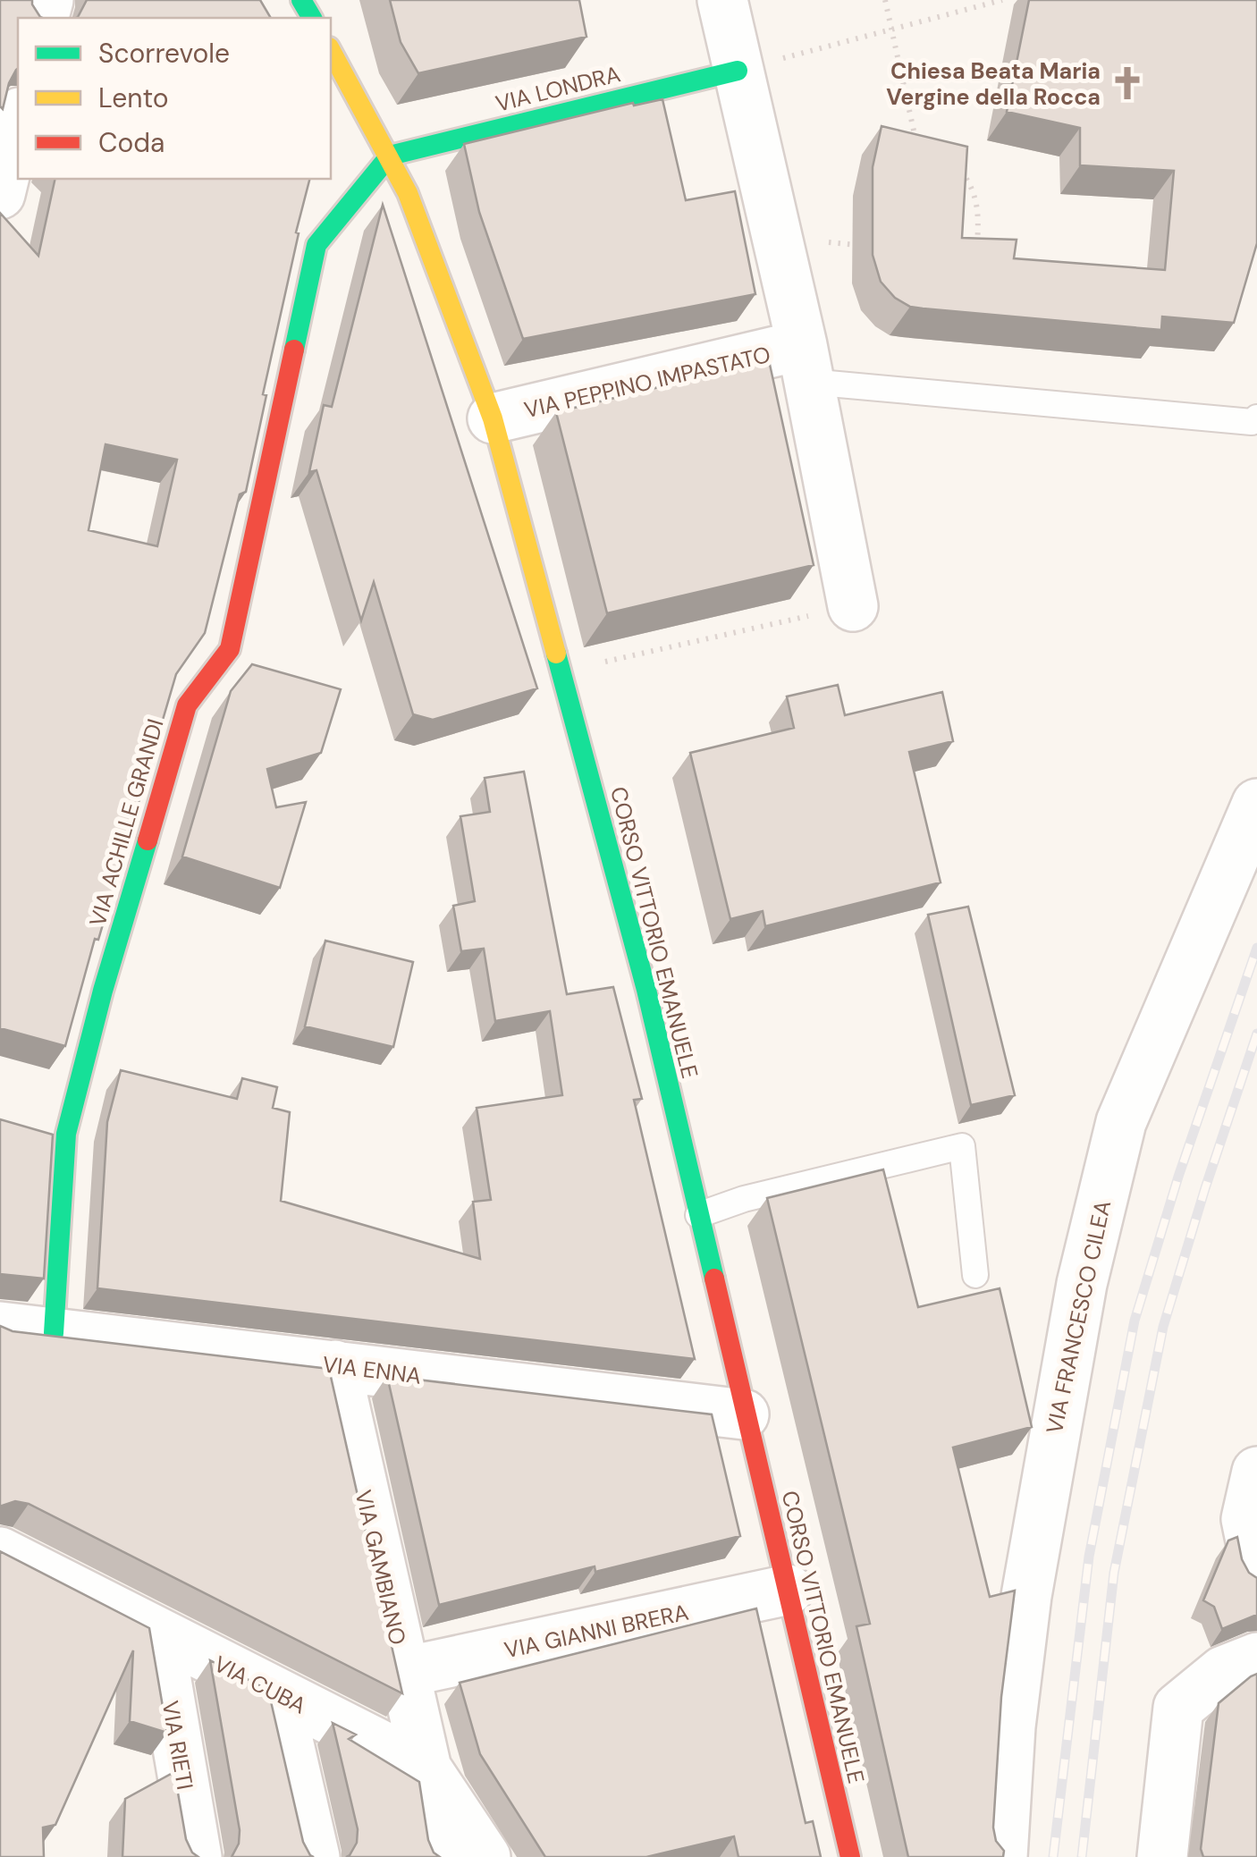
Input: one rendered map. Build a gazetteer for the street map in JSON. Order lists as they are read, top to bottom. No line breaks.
{"streets":{"main road":["VIA LONDRA","VIA ACHILLE GRANDI","CORSO VITTORIO EMANUELE"],"street":["VIA PEPPINO IMPASTATO","VIA FRANCESCO CILEA","VIA ENNA","VIA GAMBIANO","VIA GIANNI BRERA","VIA CUBA","VIA RIETI"]},"crossings":[["VIA LONDRA","VIA ACHILLE GRANDI"],["VIA LONDRA","CORSO VITTORIO EMANUELE"],["VIA PEPPINO IMPASTATO","CORSO VITTORIO EMANUELE"],["VIA ACHILLE GRANDI","CORSO VITTORIO EMANUELE"],["VIA ACHILLE GRANDI","VIA ENNA"],["CORSO VITTORIO EMANUELE","VIA ENNA"],["CORSO VITTORIO EMANUELE","VIA GIANNI BRERA"],["VIA ENNA","VIA GAMBIANO"],["VIA GAMBIANO","VIA GIANNI BRERA"],["VIA GAMBIANO","VIA CUBA"],["VIA CUBA","VIA RIETI"]],"places":{"church":["Chiesa Beata Maria Vergine della Rocca"]},"legend":["Scorrevole","Lento","Coda"]}
